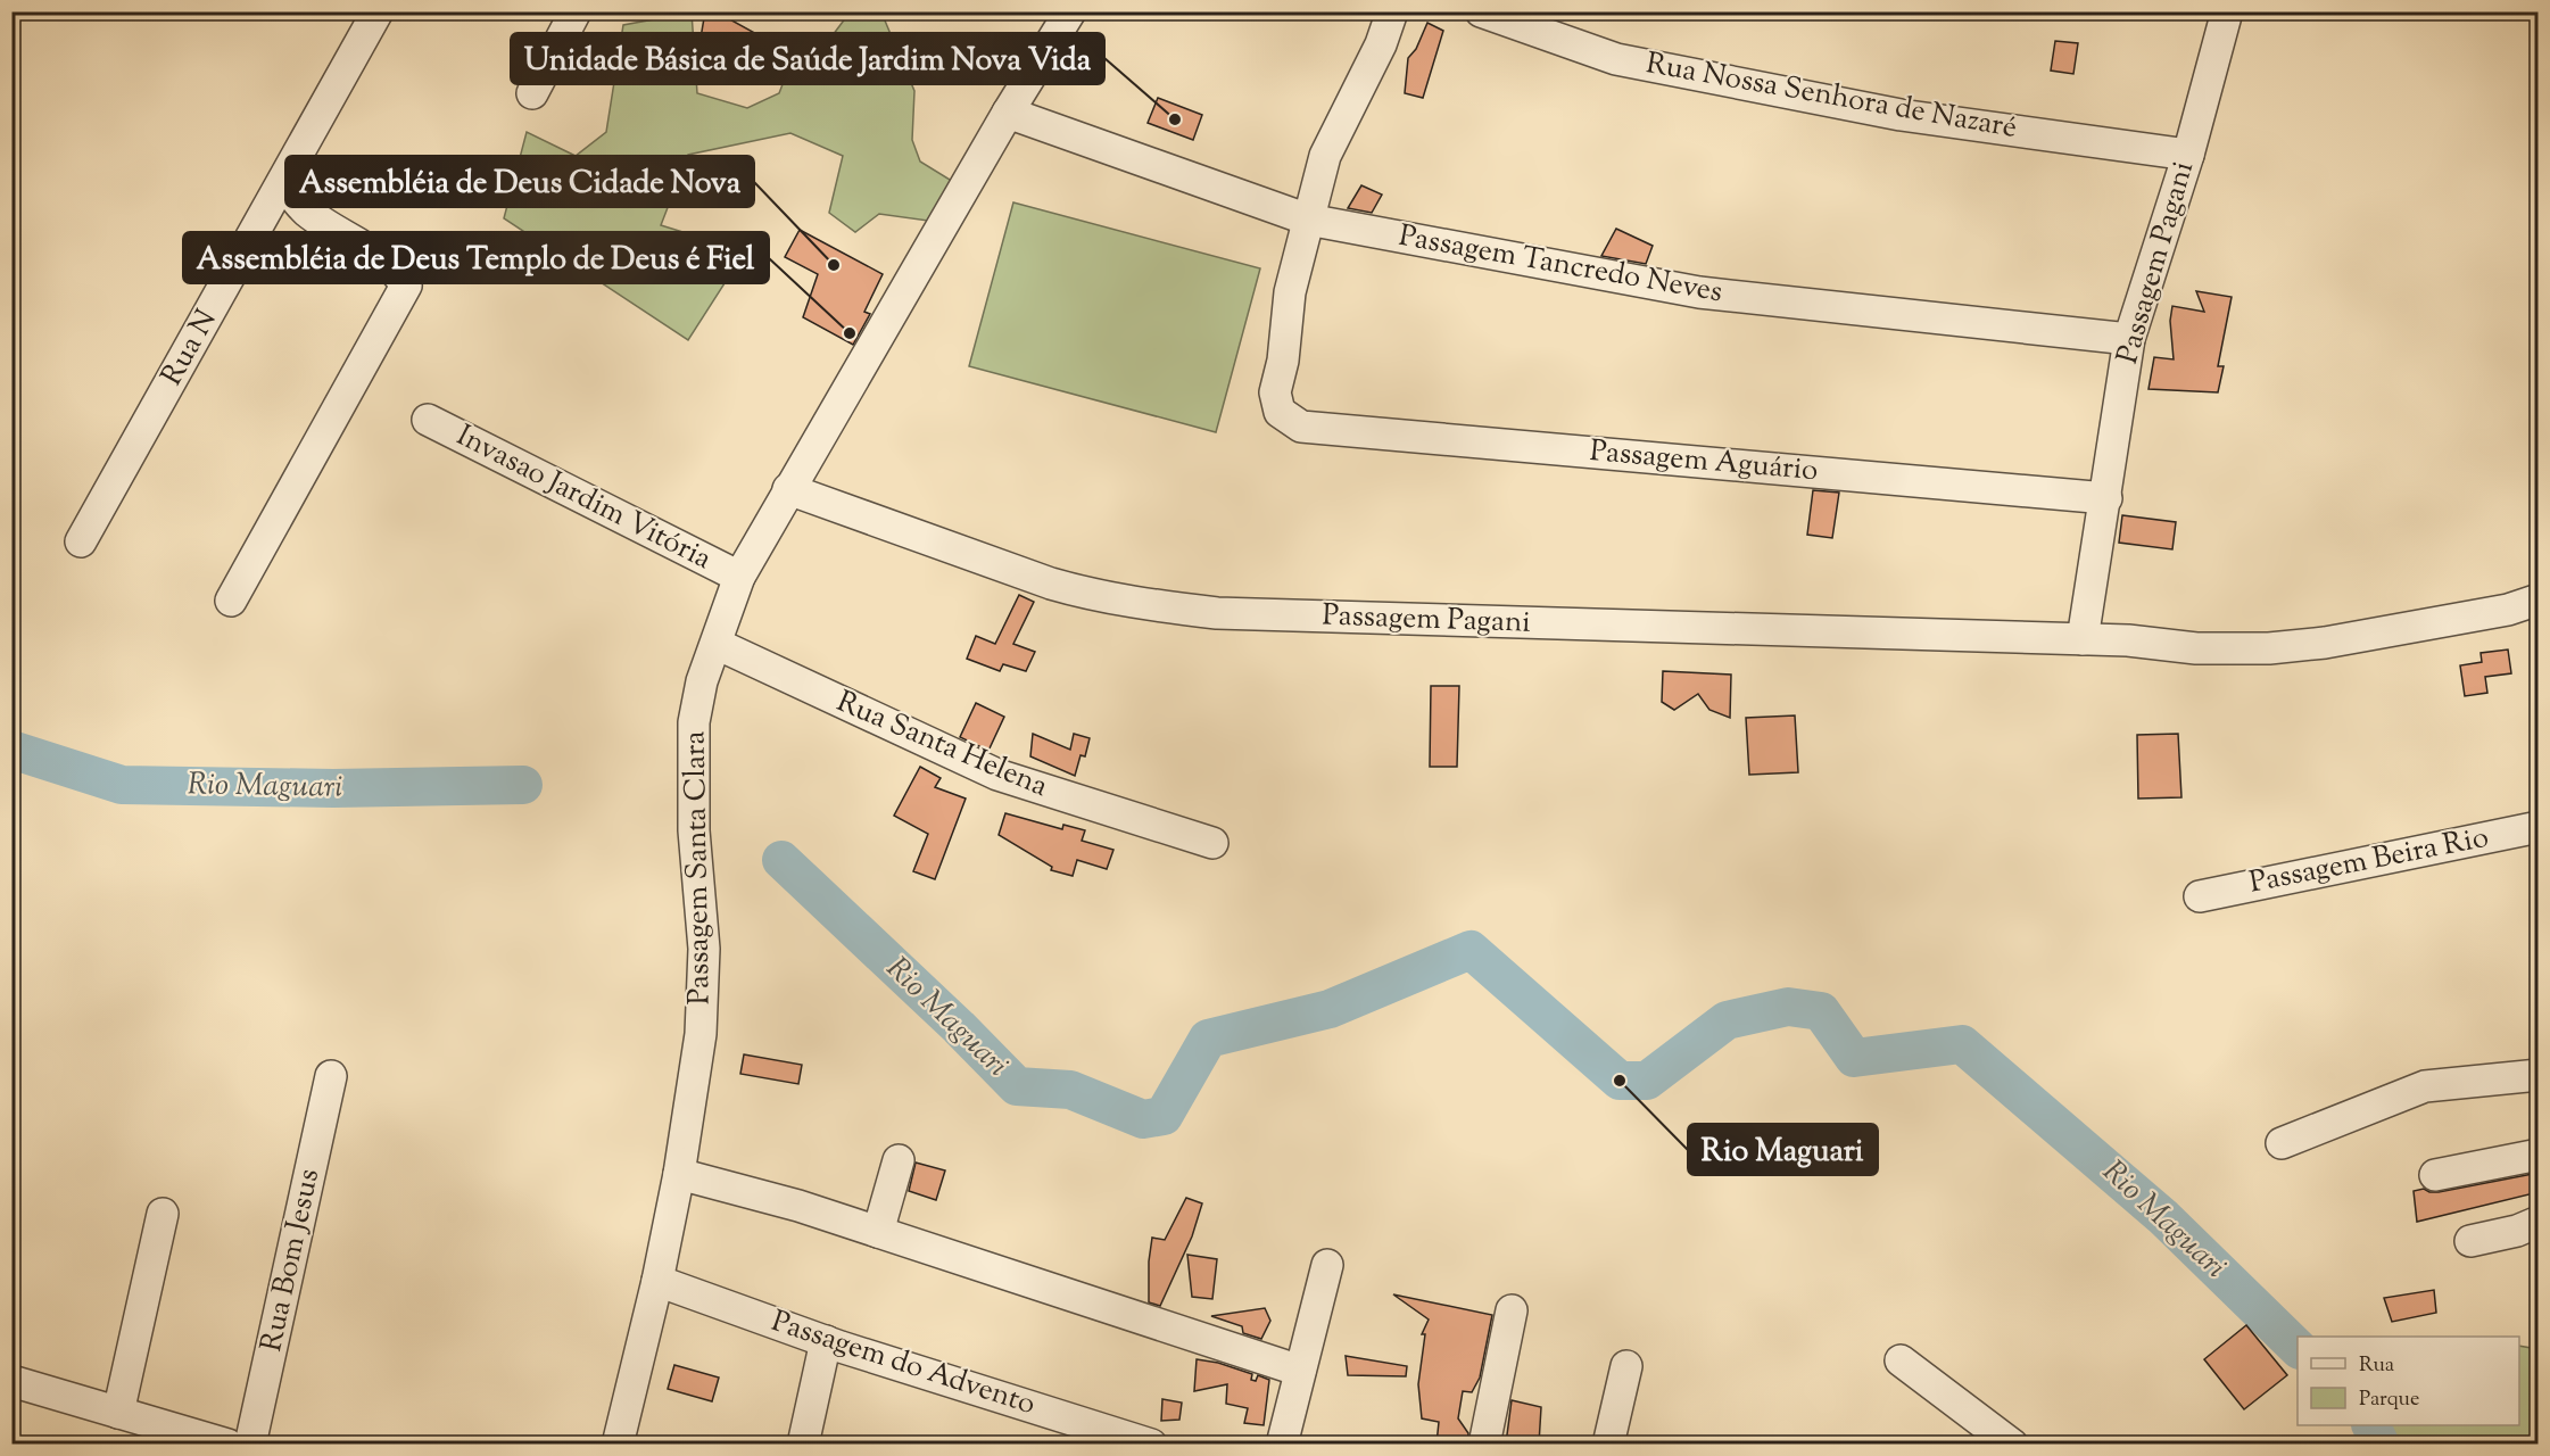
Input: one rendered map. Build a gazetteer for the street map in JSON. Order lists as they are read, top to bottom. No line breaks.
{"streets":{"street":["Rua Nossa Senhora de Nazaré","Passagem Pagani","Passagem Tancredo Neves","Rua N","Passagem Aguário","Invasao Jardim Vitória","Rua Santa Helena","Passagem Beira Rio","Passagem Santa Clara","Rua Bom Jesus","Passagem do Advento"]},"crossings":[["Rua Nossa Senhora de Nazaré","Passagem Pagani"],["Passagem Pagani","Passagem Tancredo Neves"],["Passagem Pagani","Passagem Aguário"],["Passagem Pagani","Passagem Santa Clara"],["Passagem Tancredo Neves","Passagem Aguário"],["Passagem Tancredo Neves","Passagem Santa Clara"],["Invasao Jardim Vitória","Passagem Santa Clara"],["Rua Santa Helena","Passagem Santa Clara"],["Passagem Santa Clara","Passagem do Advento"]],"water":["Rio Maguari"],"places":["Unidade Básica de Saúde Jardim Nova Vida","Assembléia de Deus Cidade Nova","Assembléia de Deus Templo de Deus é Fiel","Rio Maguari"],"legend":["Rua","Parque"]}
